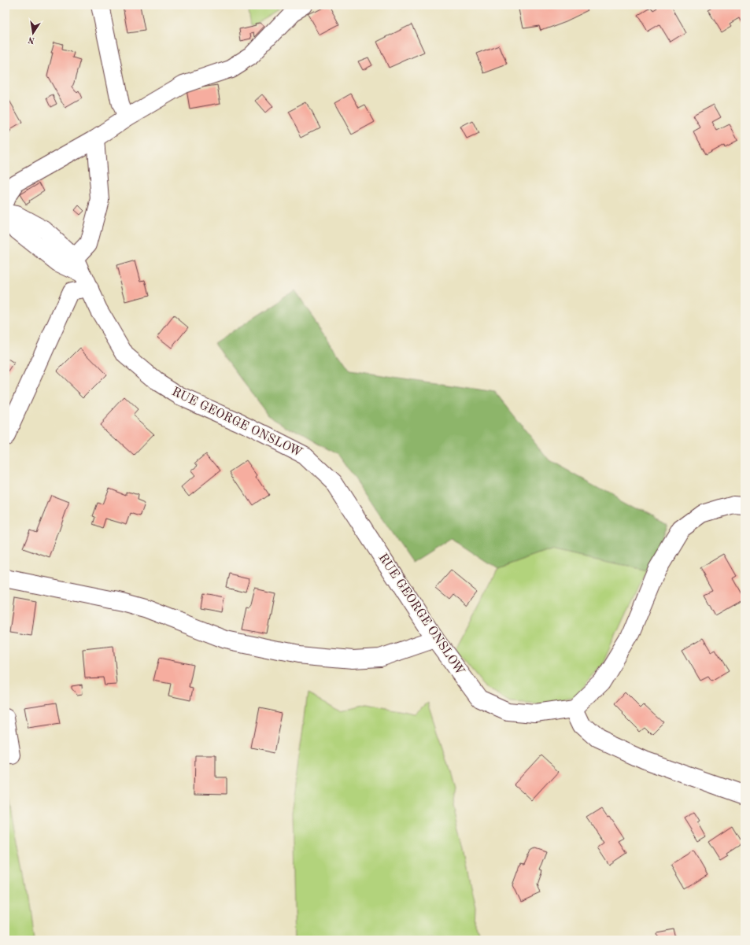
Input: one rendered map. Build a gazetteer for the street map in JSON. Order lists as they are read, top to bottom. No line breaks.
{"streets":{"street":["RUE GEORGE ONSLOW"]},"north":"bottom"}
